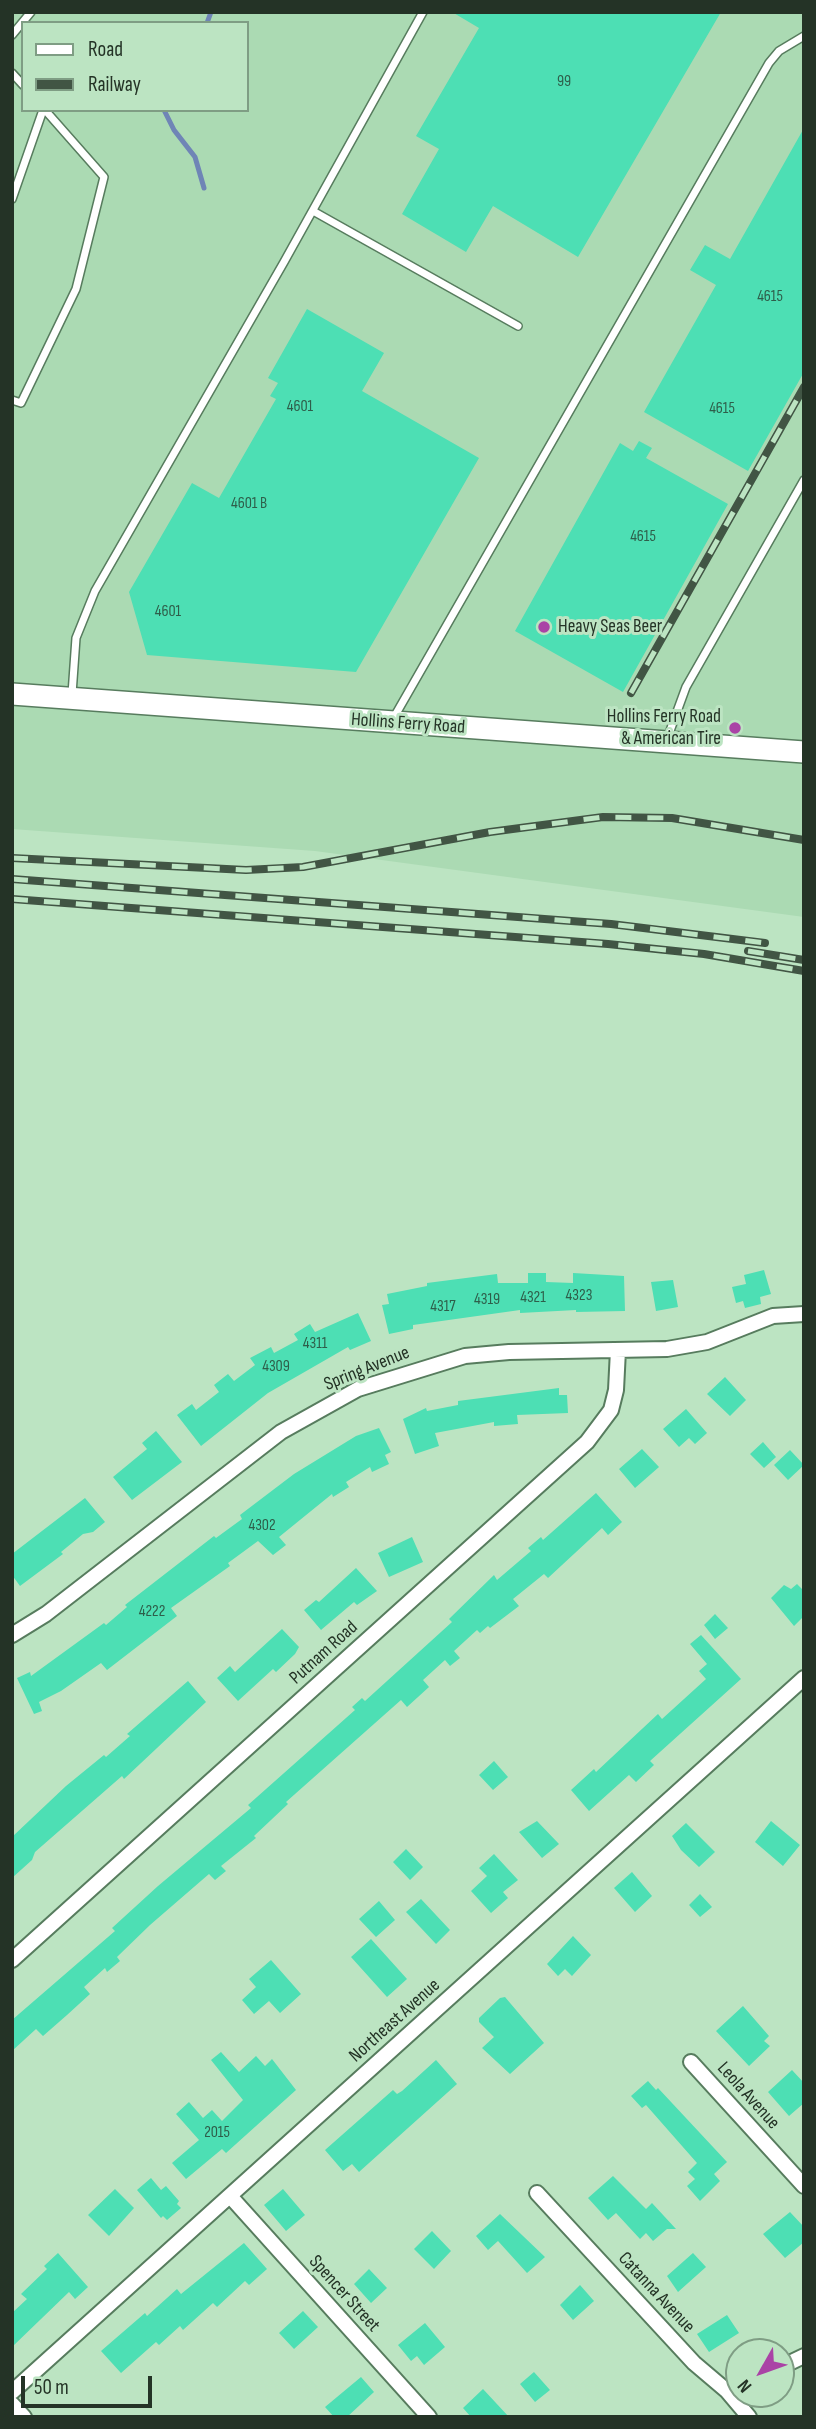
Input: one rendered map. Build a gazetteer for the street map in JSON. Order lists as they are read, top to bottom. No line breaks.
{"streets":{"street":["Hollins Ferry Road","Spring Avenue","Putnam Road","Northeast Avenue","Leola Avenue","Catanna Avenue","Spencer Street"]},"crossings":[["Spring Avenue","Putnam Road"],["Northeast Avenue","Spencer Street"]],"places":["Heavy Seas Beer","Hollins Ferry Road & American Tire"],"house_numbers":["99","4615","4601","4615","4601 B","4615","4601","4323","4321","4319","4317","4311","4309","4302","4222","2015"],"legend":["Road","Railway"],"scale_bar":"50 m","north":"bottom left"}
